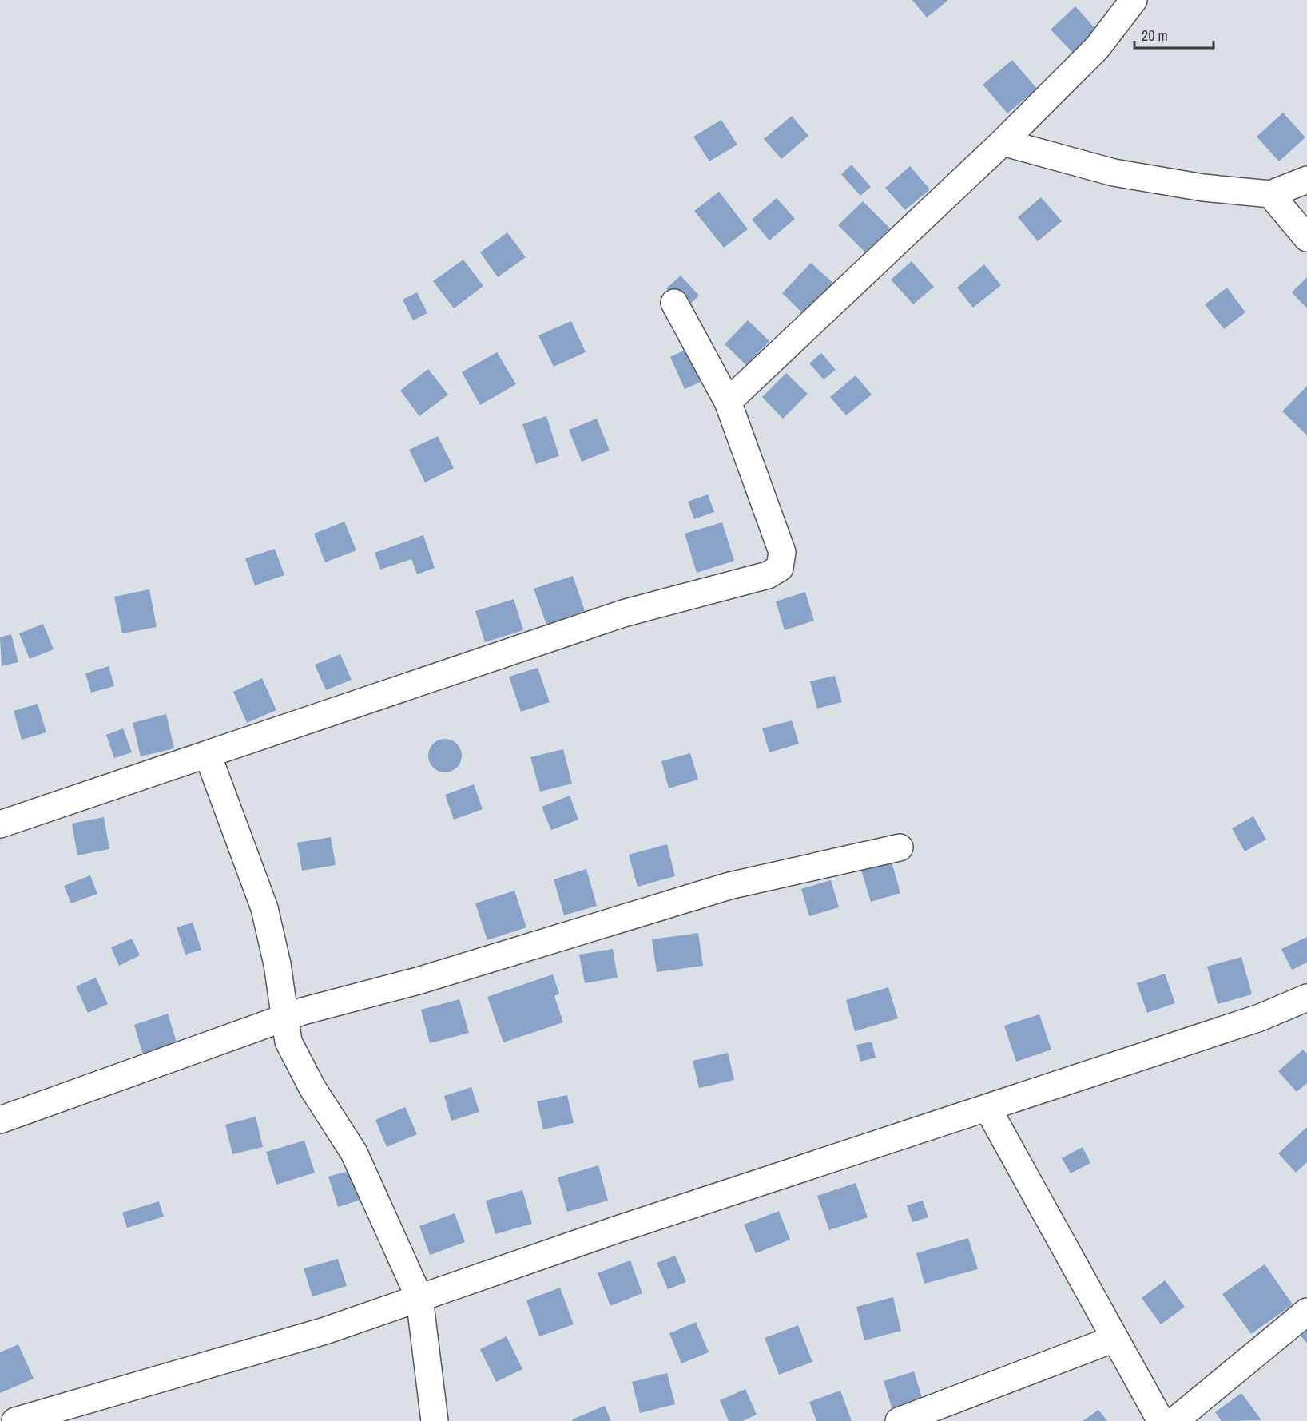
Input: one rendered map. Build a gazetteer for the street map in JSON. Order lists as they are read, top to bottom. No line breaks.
{"scale_bar":"20 m"}
